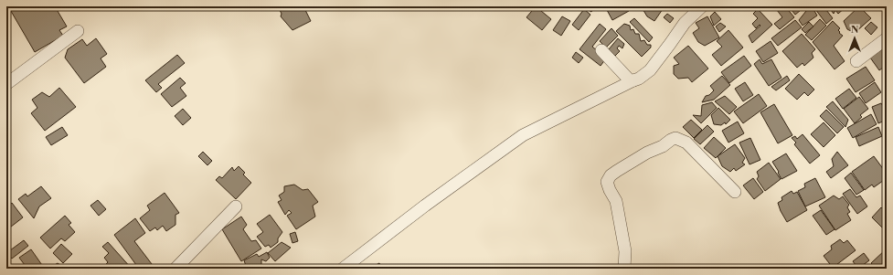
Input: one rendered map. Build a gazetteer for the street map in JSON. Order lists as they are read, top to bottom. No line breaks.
{"north":"top"}
